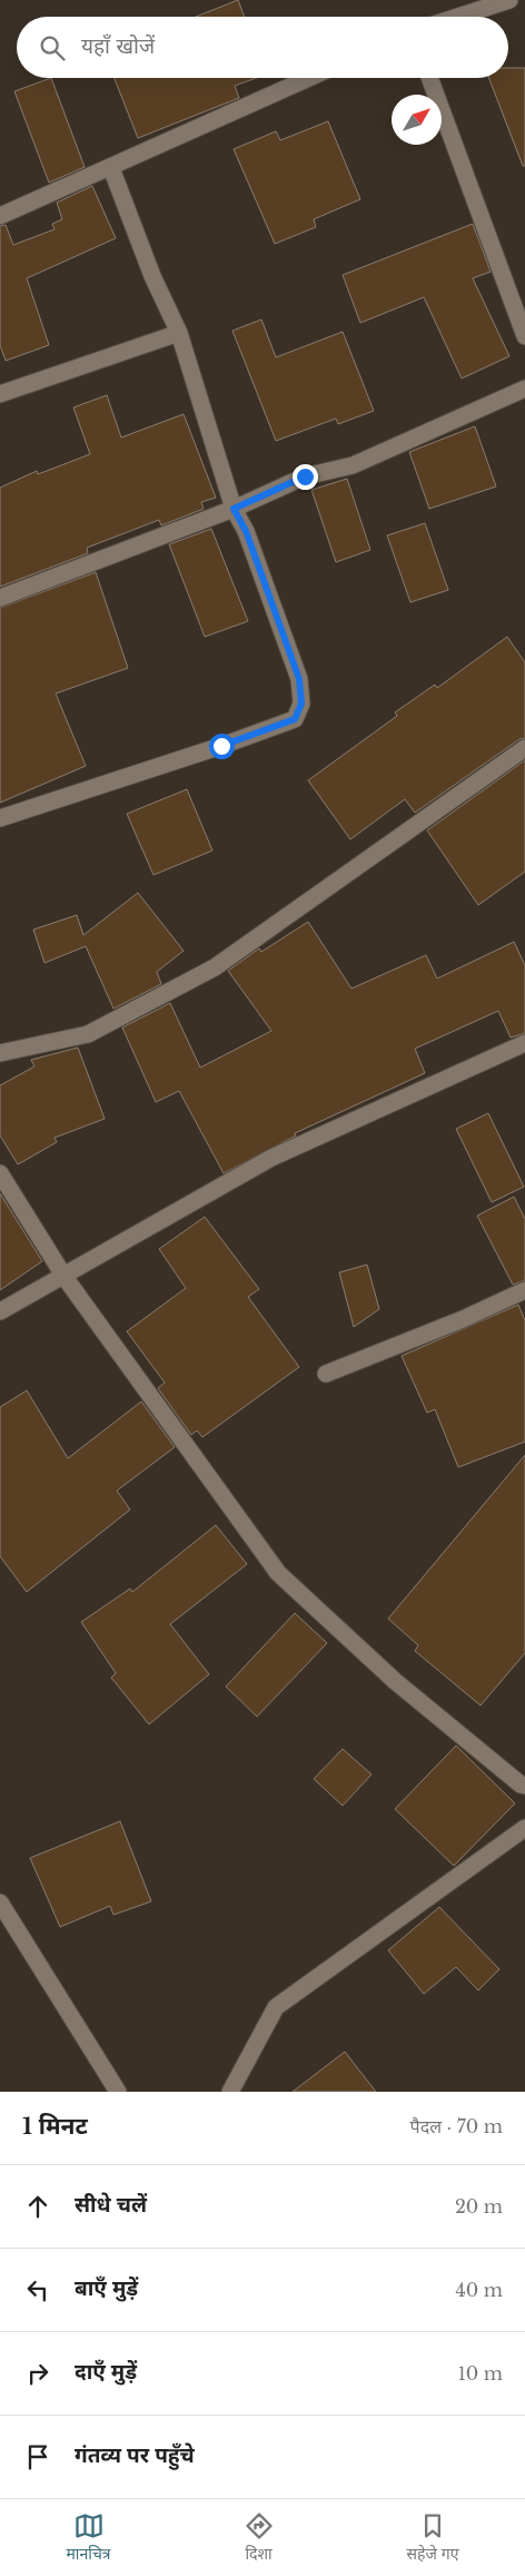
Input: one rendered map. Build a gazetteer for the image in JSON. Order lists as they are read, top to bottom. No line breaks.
{"north":"top right","page":{"search":"यहाँ खोजें","heading":["1 मिनट","पैदल · 70 m"],"list":[["सीधे चलें","20 m"],["बाएँ मुड़ें","40 m"],["दाएँ मुड़ें","10 m"],"गंतव्य पर पहुँचे"],"nav":["मानचित्र","दिशा","सहेजे गए"]}}
